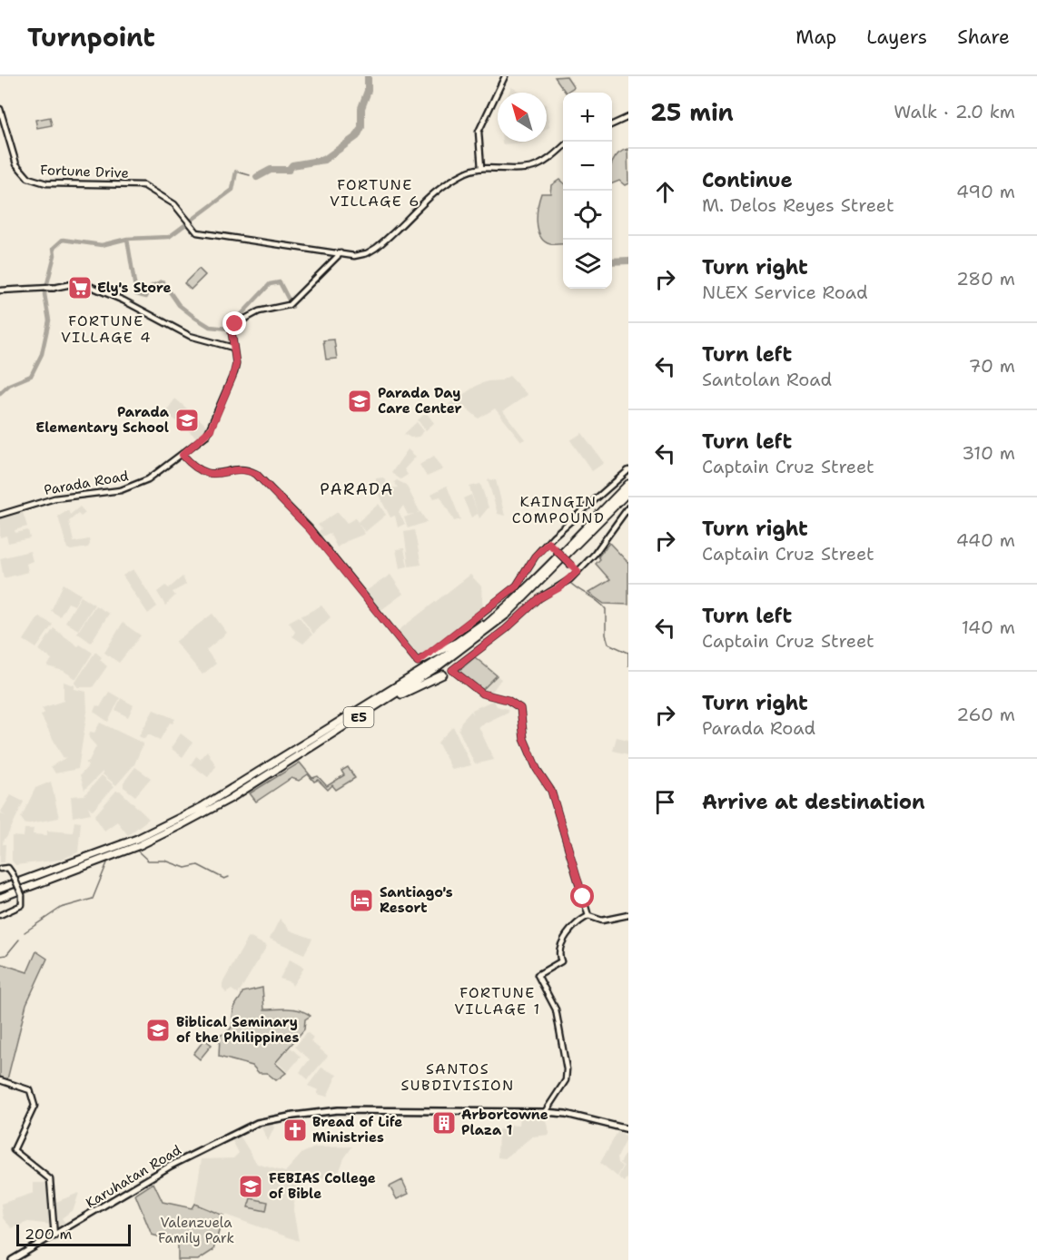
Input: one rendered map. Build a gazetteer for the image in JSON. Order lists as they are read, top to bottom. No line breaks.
{"streets":{"highway":["E5"],"main road":["Karuhatan Road"],"street":["Fortune Drive","Parada Road"]},"crossings":[["Fortune Drive","Parada Road"]],"districts":["FORTUNE VILLAGE 6","FORTUNE VILLAGE 4","PARADA","KAINGIN COMPOUND","FORTUNE VILLAGE 1","SANTOS SUBDIVISION"],"parks":["Valenzuela Family Park"],"places":{"supermarket":["Ely's Store"],"school or university":["Parada Day Care Center","Parada Elementary School","Biblical Seminary of the Philippines","FEBIAS College of Bible"],"hotel":["Santiago's Resort"],"building":["Arbortowne Plaza 1"],"church":["Bread of Life Ministries"]},"scale_bar":"200 m","north":"top left","page":{"header":"Turnpoint","nav":["Map","Layers","Share"],"heading":["25 min","Walk · 2.0 km"],"map_buttons":["+","−"],"list":[["Continue","M. Delos Reyes Street","490 m"],["Turn right","NLEX Service Road","280 m"],["Turn left","Santolan Road","70 m"],["Turn left","Captain Cruz Street","310 m"],["Turn right","Captain Cruz Street","440 m"],["Turn left","Captain Cruz Street","140 m"],["Turn right","Parada Road","260 m"],"Arrive at destination"],"scale":"200 m"}}
